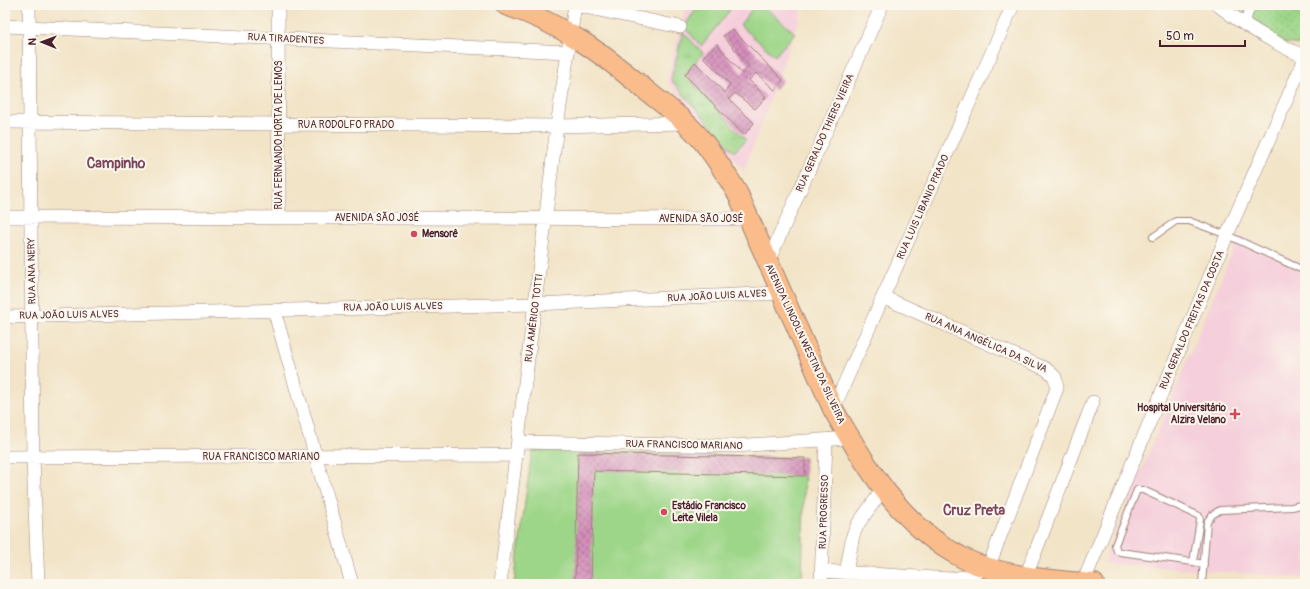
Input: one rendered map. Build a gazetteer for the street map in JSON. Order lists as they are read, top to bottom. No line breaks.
{"streets":{"main road":["AVENIDA LINCOLN WESTIN DA SILVEIRA"],"street":["RUA TIRADENTES","RUA RODOLFO PRADO","RUA GERALDO THIERS VIEIRA","RUA FERNANDO HORTA DE LEMOS","RUA LUIS LIBANIO PRADO","AVENIDA SÃO JOSÉ","RUA ANA NERY","RUA JOÃO LUIS ALVES","RUA AMÉRICO TOTTI","RUA GERALDO FREITAS DA COSTA","RUA ANA ANGÉLICA DA SILVA","RUA FRANCISCO MARIANO","RUA PROGRESSO"]},"crossings":[["RUA TIRADENTES","RUA FERNANDO HORTA DE LEMOS"],["RUA TIRADENTES","RUA ANA NERY"],["RUA TIRADENTES","RUA AMÉRICO TOTTI"],["RUA RODOLFO PRADO","RUA FERNANDO HORTA DE LEMOS"],["RUA RODOLFO PRADO","RUA ANA NERY"],["RUA RODOLFO PRADO","RUA AMÉRICO TOTTI"],["RUA RODOLFO PRADO","AVENIDA LINCOLN WESTIN DA SILVEIRA"],["RUA GERALDO THIERS VIEIRA","AVENIDA LINCOLN WESTIN DA SILVEIRA"],["RUA FERNANDO HORTA DE LEMOS","AVENIDA SÃO JOSÉ"],["RUA LUIS LIBANIO PRADO","RUA ANA ANGÉLICA DA SILVA"],["RUA LUIS LIBANIO PRADO","AVENIDA LINCOLN WESTIN DA SILVEIRA"],["AVENIDA SÃO JOSÉ","RUA ANA NERY"],["AVENIDA SÃO JOSÉ","RUA AMÉRICO TOTTI"],["AVENIDA SÃO JOSÉ","AVENIDA LINCOLN WESTIN DA SILVEIRA"],["RUA ANA NERY","RUA JOÃO LUIS ALVES"],["RUA ANA NERY","RUA FRANCISCO MARIANO"],["RUA JOÃO LUIS ALVES","RUA AMÉRICO TOTTI"],["RUA JOÃO LUIS ALVES","AVENIDA LINCOLN WESTIN DA SILVEIRA"],["RUA AMÉRICO TOTTI","AVENIDA LINCOLN WESTIN DA SILVEIRA"],["RUA AMÉRICO TOTTI","RUA FRANCISCO MARIANO"],["RUA GERALDO FREITAS DA COSTA","AVENIDA LINCOLN WESTIN DA SILVEIRA"],["RUA ANA ANGÉLICA DA SILVA","AVENIDA LINCOLN WESTIN DA SILVEIRA"],["AVENIDA LINCOLN WESTIN DA SILVEIRA","RUA FRANCISCO MARIANO"],["RUA FRANCISCO MARIANO","RUA PROGRESSO"]],"districts":["Campinho","Cruz Preta"],"places":{"other":["Mensorê","Estádio Francisco Leite Vilela"],"health":["Hospital Universitário Alzira Velano"]},"scale_bar":"50 m","north":"left"}
